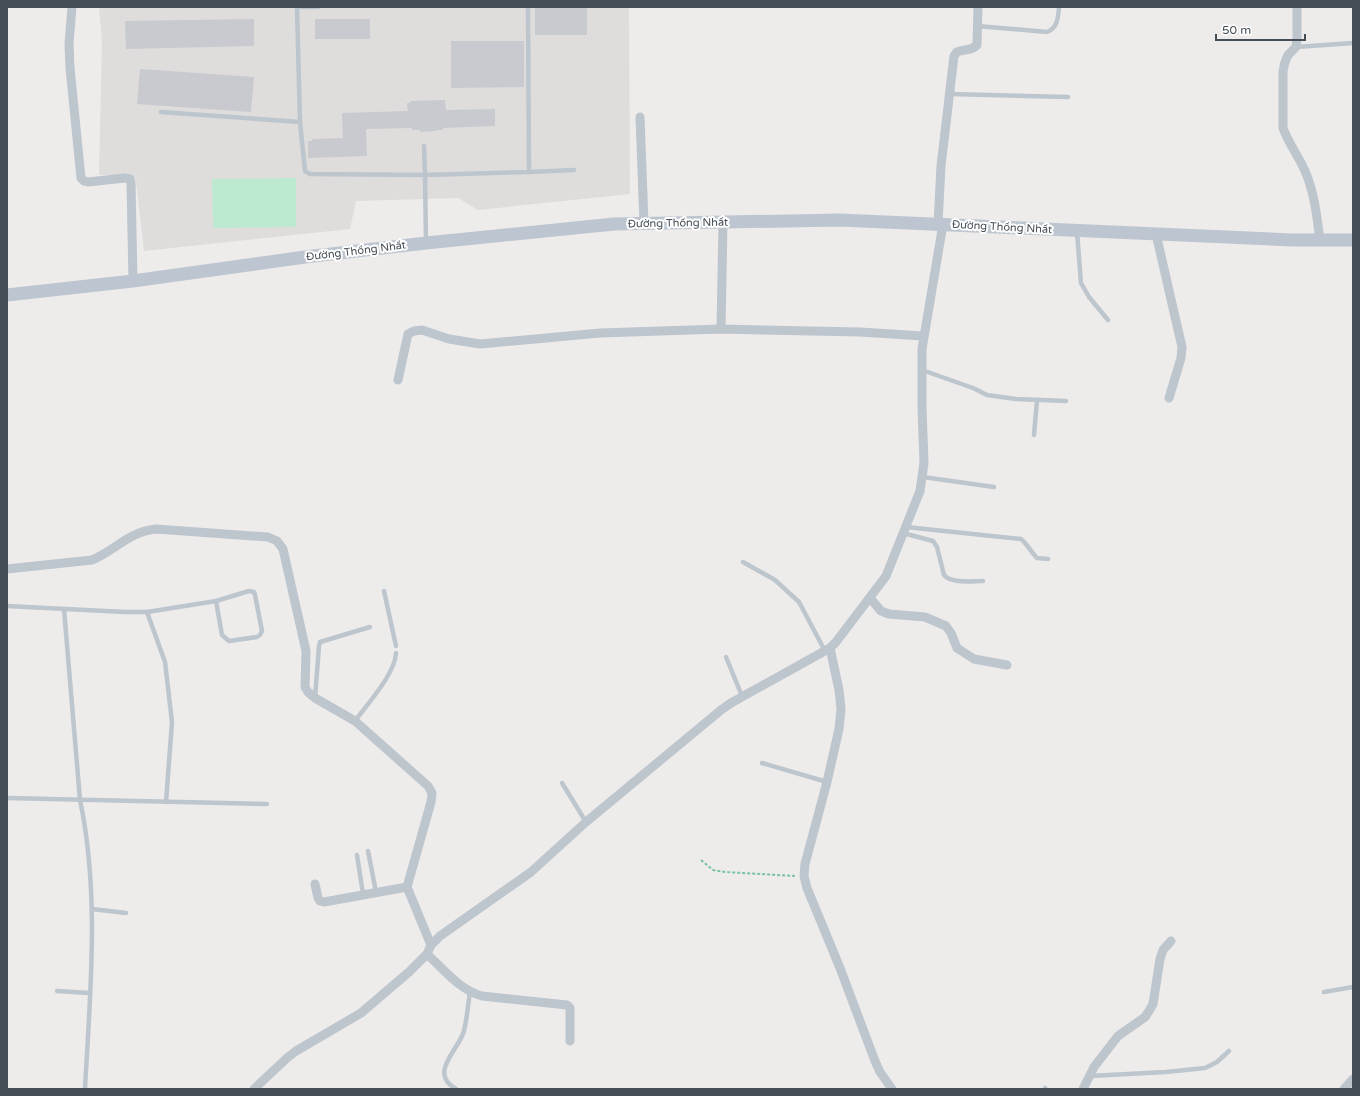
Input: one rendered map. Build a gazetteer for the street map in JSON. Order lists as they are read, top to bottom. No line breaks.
{"streets":{"street":["Đường Thống Nhất"]},"scale_bar":"50 m"}
